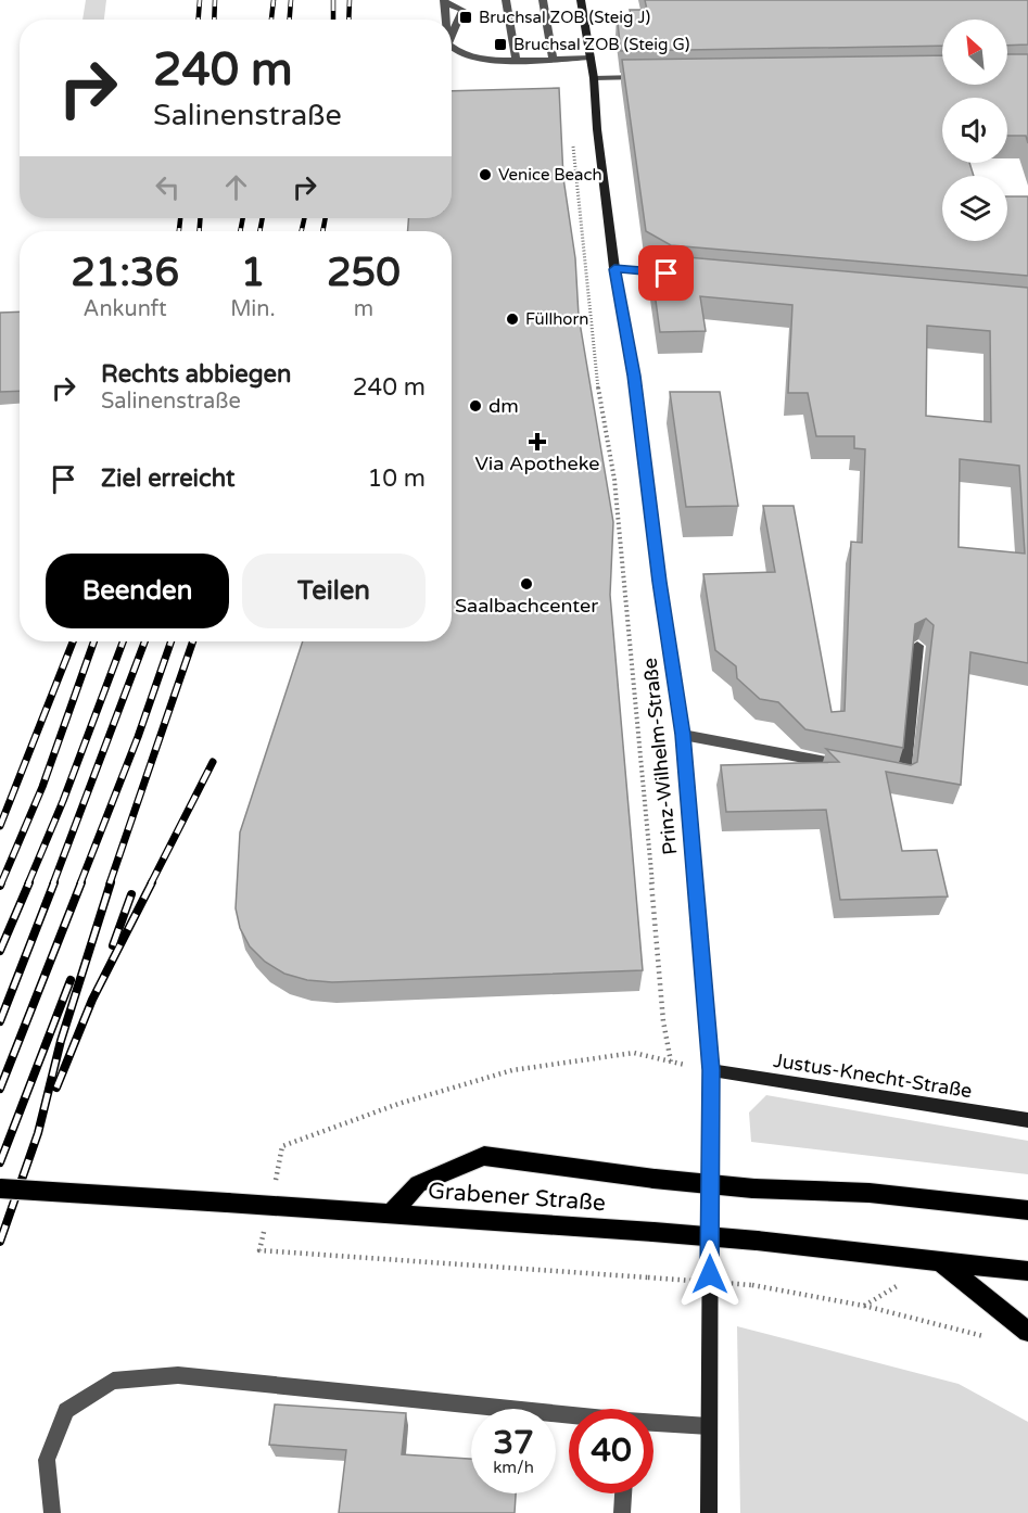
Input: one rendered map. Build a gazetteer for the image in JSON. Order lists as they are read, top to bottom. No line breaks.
{"streets":{"main road":["Grabener Straße"],"street":["Prinz-Wilhelm-Straße","Justus-Knecht-Straße"]},"crossings":[["Prinz-Wilhelm-Straße","Justus-Knecht-Straße"]],"places":{"transit":["Bruchsal ZOB (Steig J)","Bruchsal ZOB (Steig G)"],"other":["Venice Beach","Füllhorn","dm","Saalbachcenter"],"health":["Via Apotheke"]},"north":"top left","page":{"turn":["240 m","Salinenstraße"],"eta":["21:36","Ankunft","1","Min.","250","m"],"list":[{"name":"Rechts abbiegen","note":"Salinenstraße","value":"240 m"},{"name":"Ziel erreicht","value":"10 m"}],"buttons":["Beenden","Teilen"],"speed":"37 km/h","limit":"40"}}
